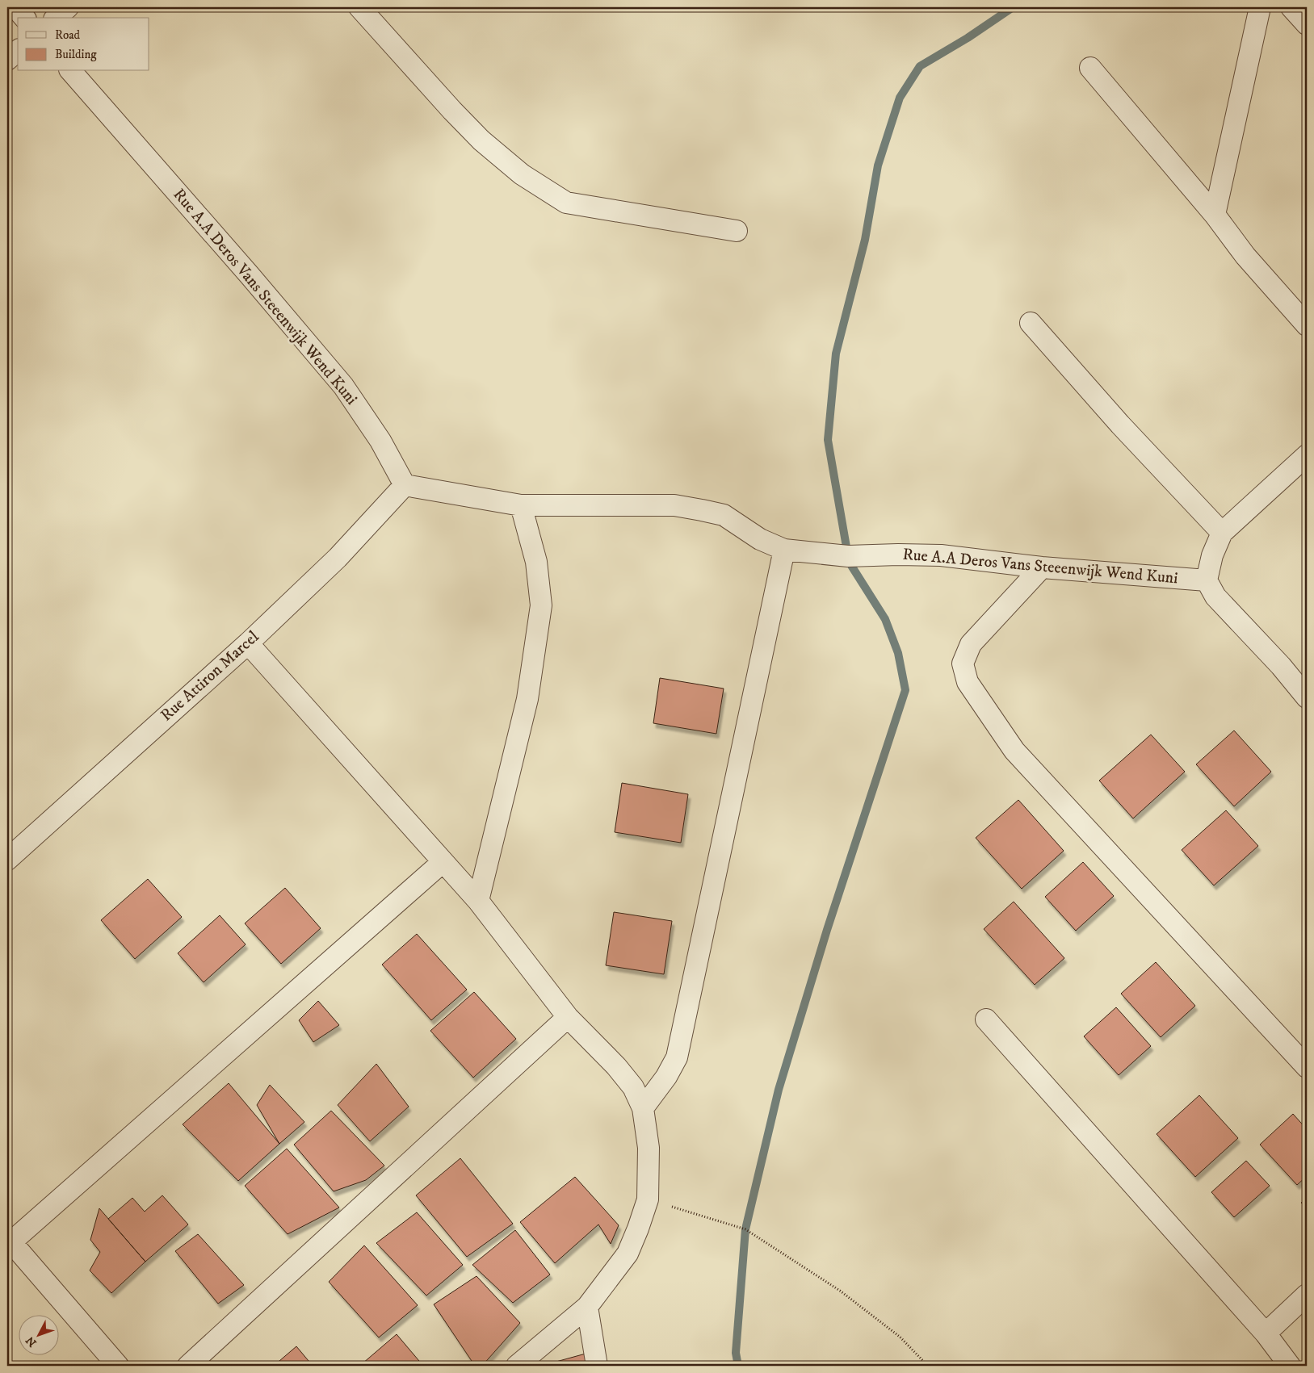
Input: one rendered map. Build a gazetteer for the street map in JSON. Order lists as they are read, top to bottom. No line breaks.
{"streets":{"street":["Rue A.A Deros Vans Steeenwijk Wend Kuni","Rue Attiron Marcel"]},"crossings":[["Rue A.A Deros Vans Steeenwijk Wend Kuni","Rue Attiron Marcel"]],"legend":["Road","Building"],"north":"bottom left"}
